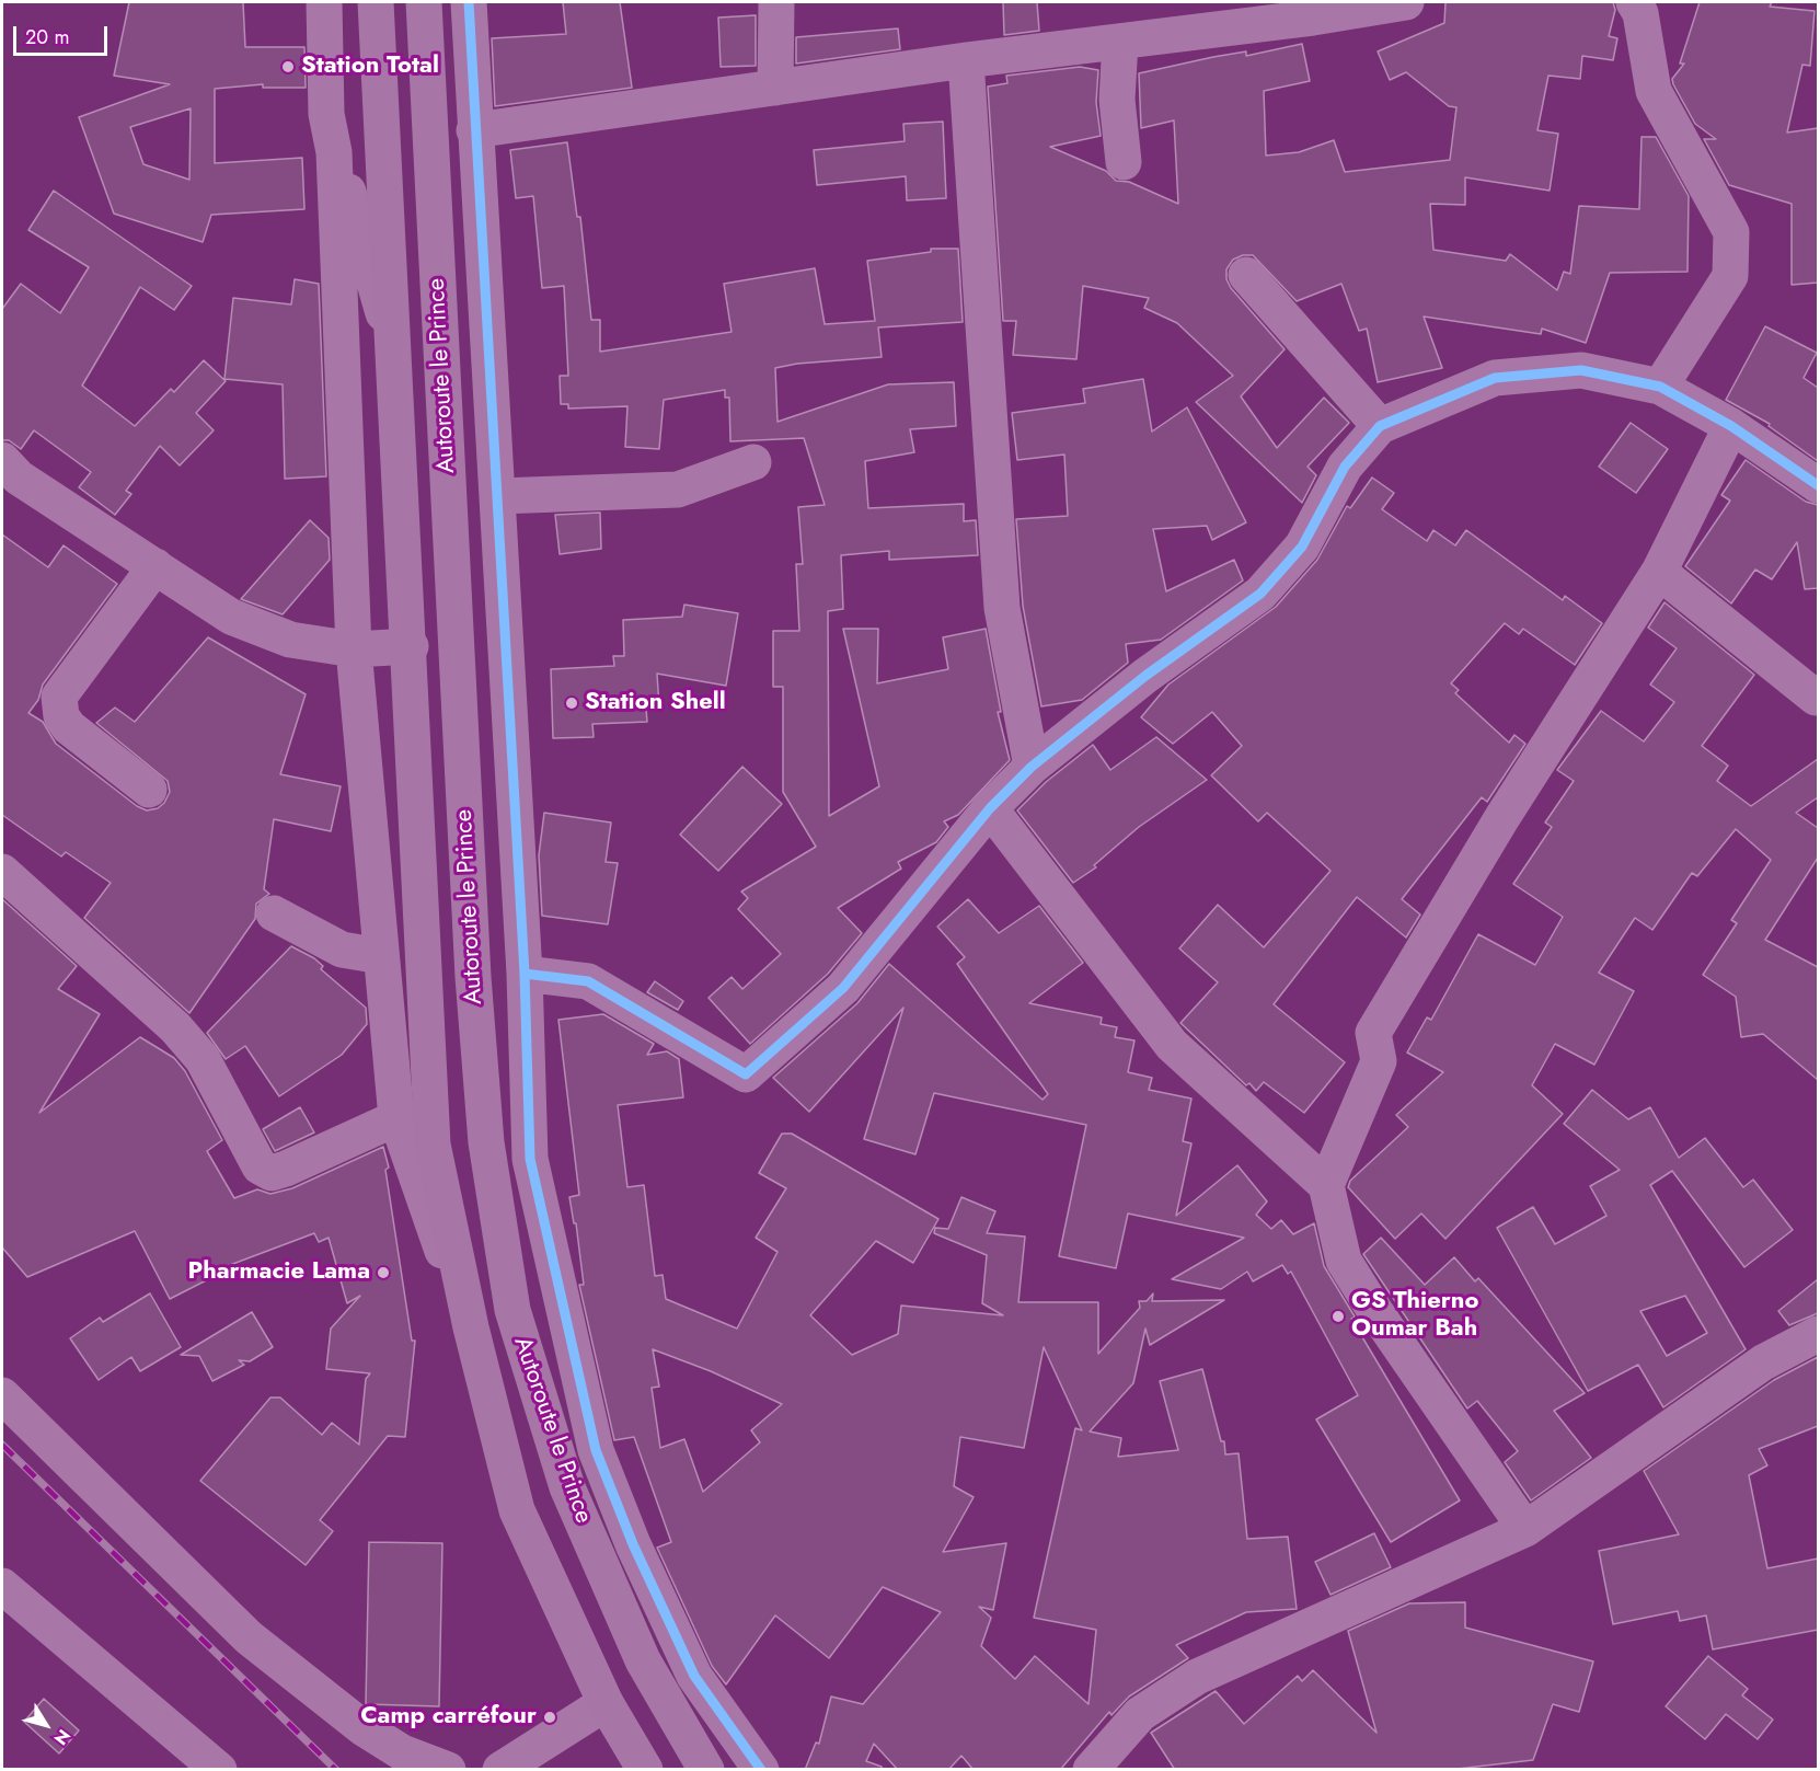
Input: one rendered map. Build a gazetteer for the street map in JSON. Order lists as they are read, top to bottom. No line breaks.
{"streets":{"main road":["Autoroute le Prince"]},"places":["Station Total","Station Shell","Pharmacie Lama","GS Thierno Oumar Bah","Camp carréfour"],"scale_bar":"20 m","north":"bottom right"}
